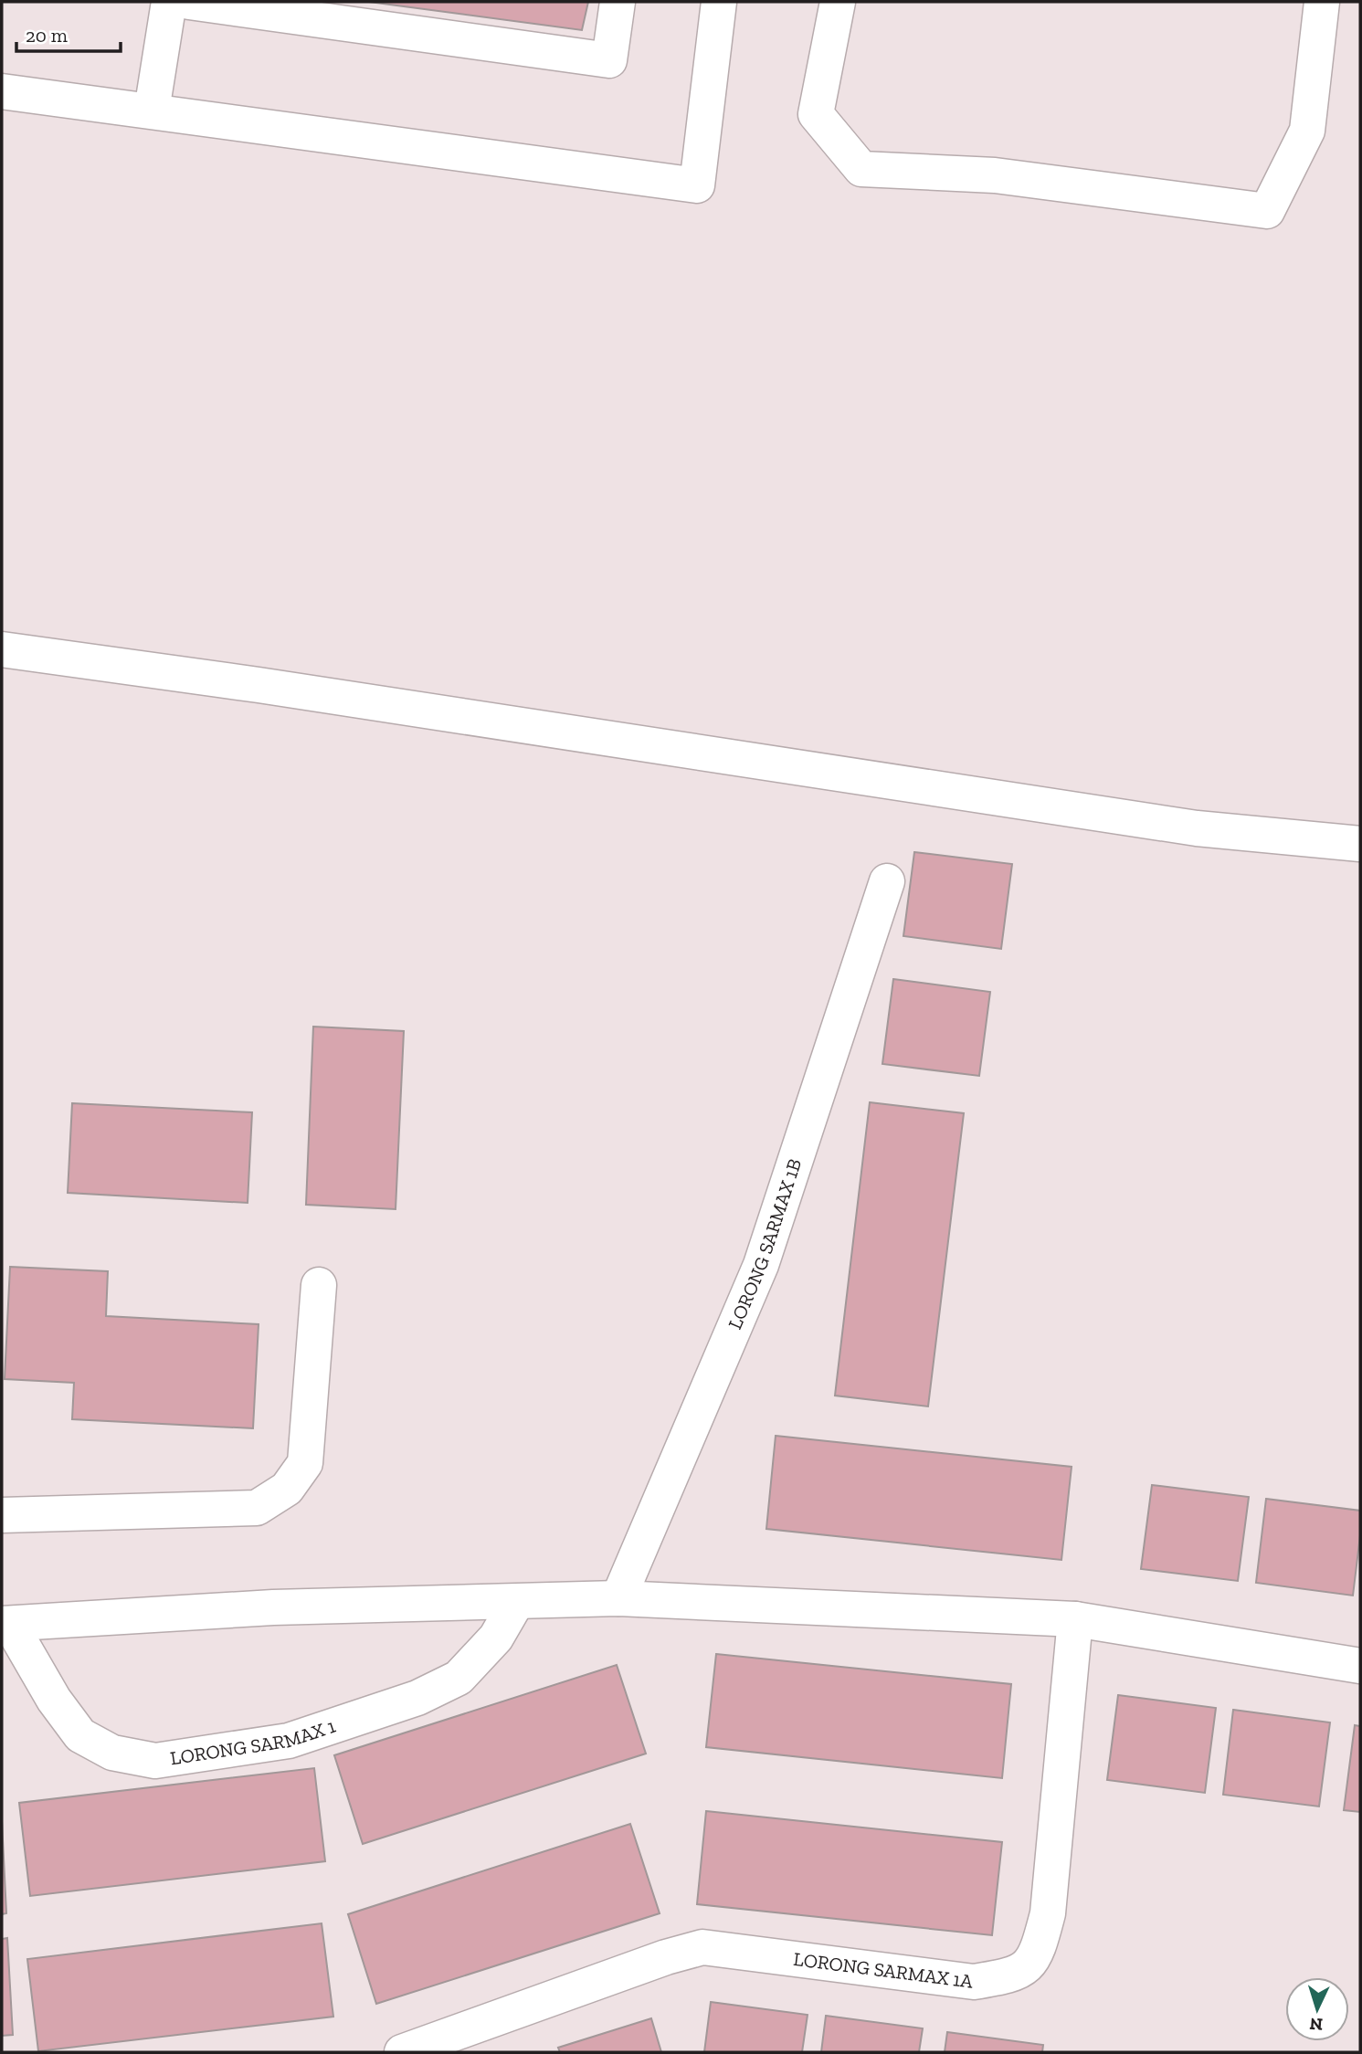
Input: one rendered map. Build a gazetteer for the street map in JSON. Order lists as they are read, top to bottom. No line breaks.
{"streets":{"street":["LORONG SARMAX 1B","LORONG SARMAX 1","LORONG SARMAX 1A"]},"scale_bar":"20 m","north":"bottom"}
